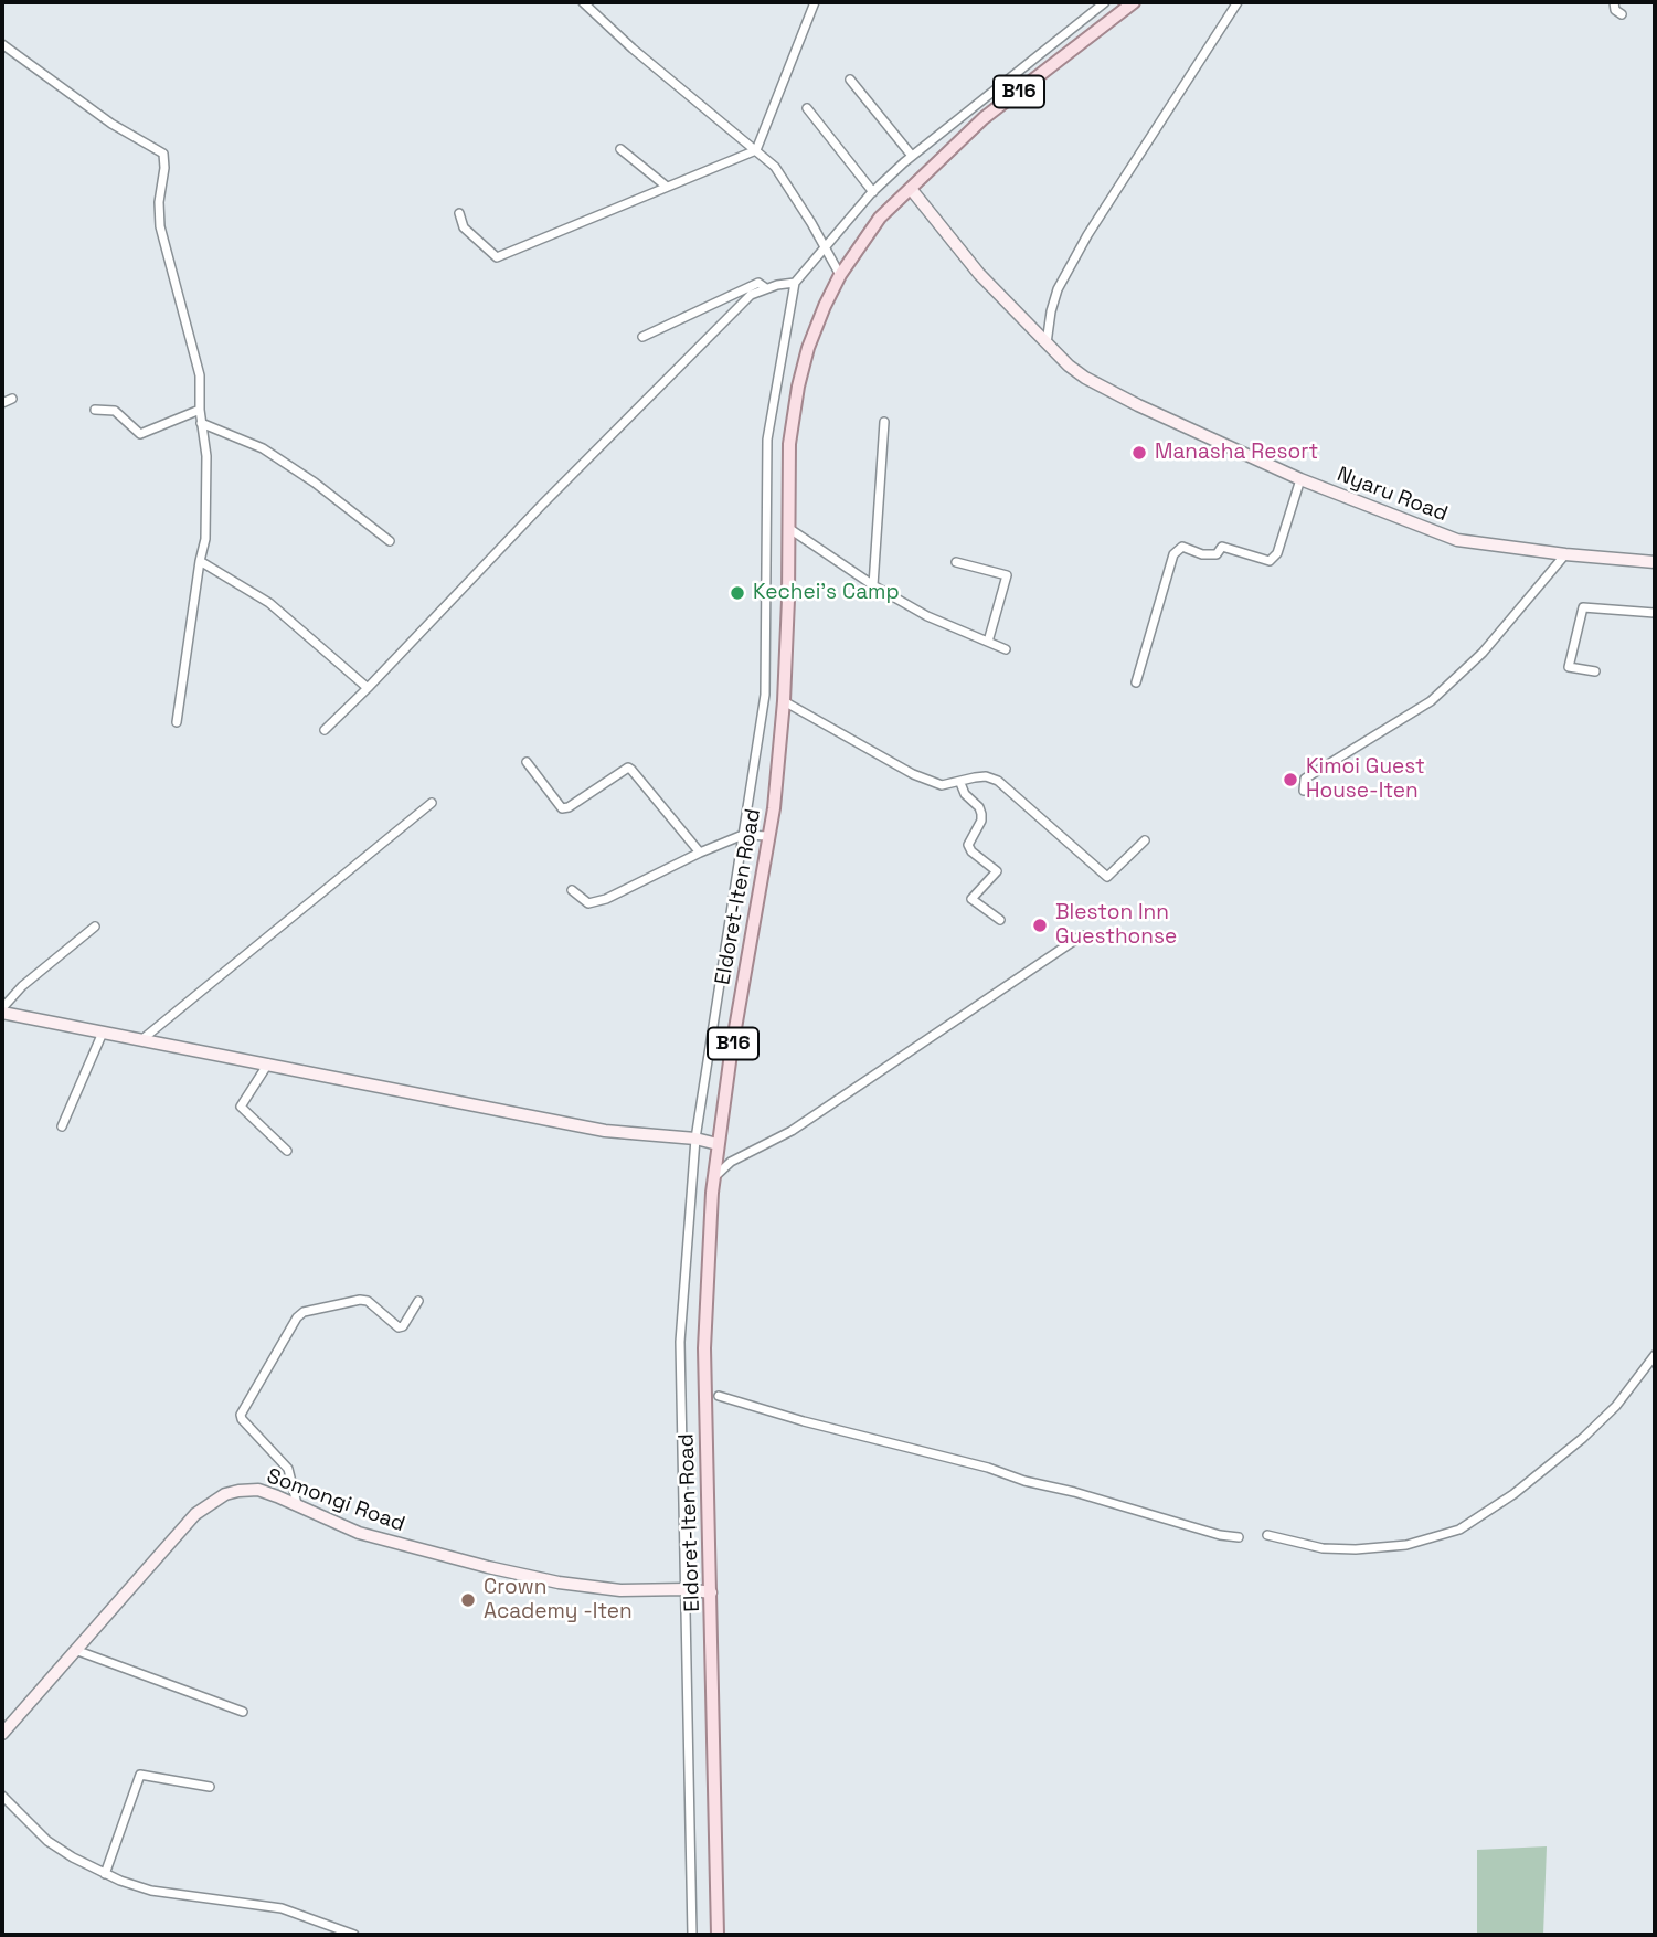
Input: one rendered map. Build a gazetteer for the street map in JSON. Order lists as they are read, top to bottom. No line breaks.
{"streets":{"main road":["B16","Eldoret-Iten Road"],"street":["Nyaru Road","Somongi Road"]},"crossings":[["Nyaru Road","Eldoret-Iten Road"],["Eldoret-Iten Road","Somongi Road"]],"places":["Manasha Resort","Kechei's Camp","Kimoi Guest House-Iten","Bleston Inn Guesthonse","Crown Academy -Iten"]}
